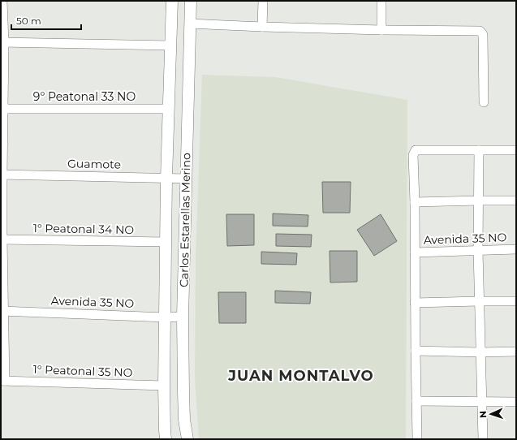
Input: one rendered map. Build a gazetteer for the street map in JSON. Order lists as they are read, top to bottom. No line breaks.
{"streets":{"street":["9° Peatonal 33 NO","Guamote","Carlos Estarellas Merino","1° Peatonal 34 NO","Avenida 35 NO","1° Peatonal 35 NO"]},"crossings":[["9° Peatonal 33 NO","Carlos Estarellas Merino"],["Guamote","Carlos Estarellas Merino"],["Carlos Estarellas Merino","1° Peatonal 34 NO"],["Carlos Estarellas Merino","Avenida 35 NO"],["Carlos Estarellas Merino","1° Peatonal 35 NO"]],"districts":["JUAN MONTALVO"],"scale_bar":"50 m","north":"left"}
